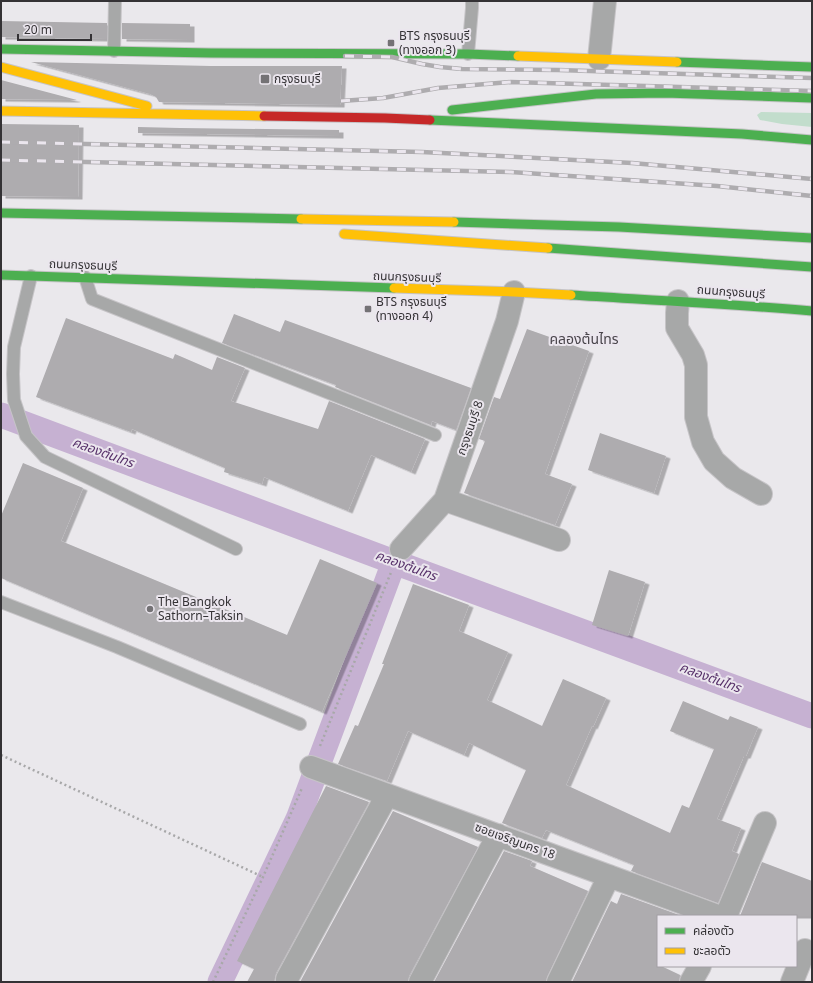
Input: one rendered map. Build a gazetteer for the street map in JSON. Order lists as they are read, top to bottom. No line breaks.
{"streets":{"main road":["ถนนกรุงธนบุรี"],"street":["กรุงธนบุรี 8","ซอยเจริญนคร 18"]},"crossings":[["ถนนกรุงธนบุรี","กรุงธนบุรี 8"]],"districts":["คลองต้นไทร"],"water":["คลองต้นไทร"],"places":{"transit":["BTS กรุงธนบุรี (ทางออก 3)","กรุงธนบุรี","BTS กรุงธนบุรี (ทางออก 4)"],"other":["The Bangkok Sathorn–Taksin"]},"legend":["คล่องตัว","ชะลอตัว"],"scale_bar":"20 m"}
